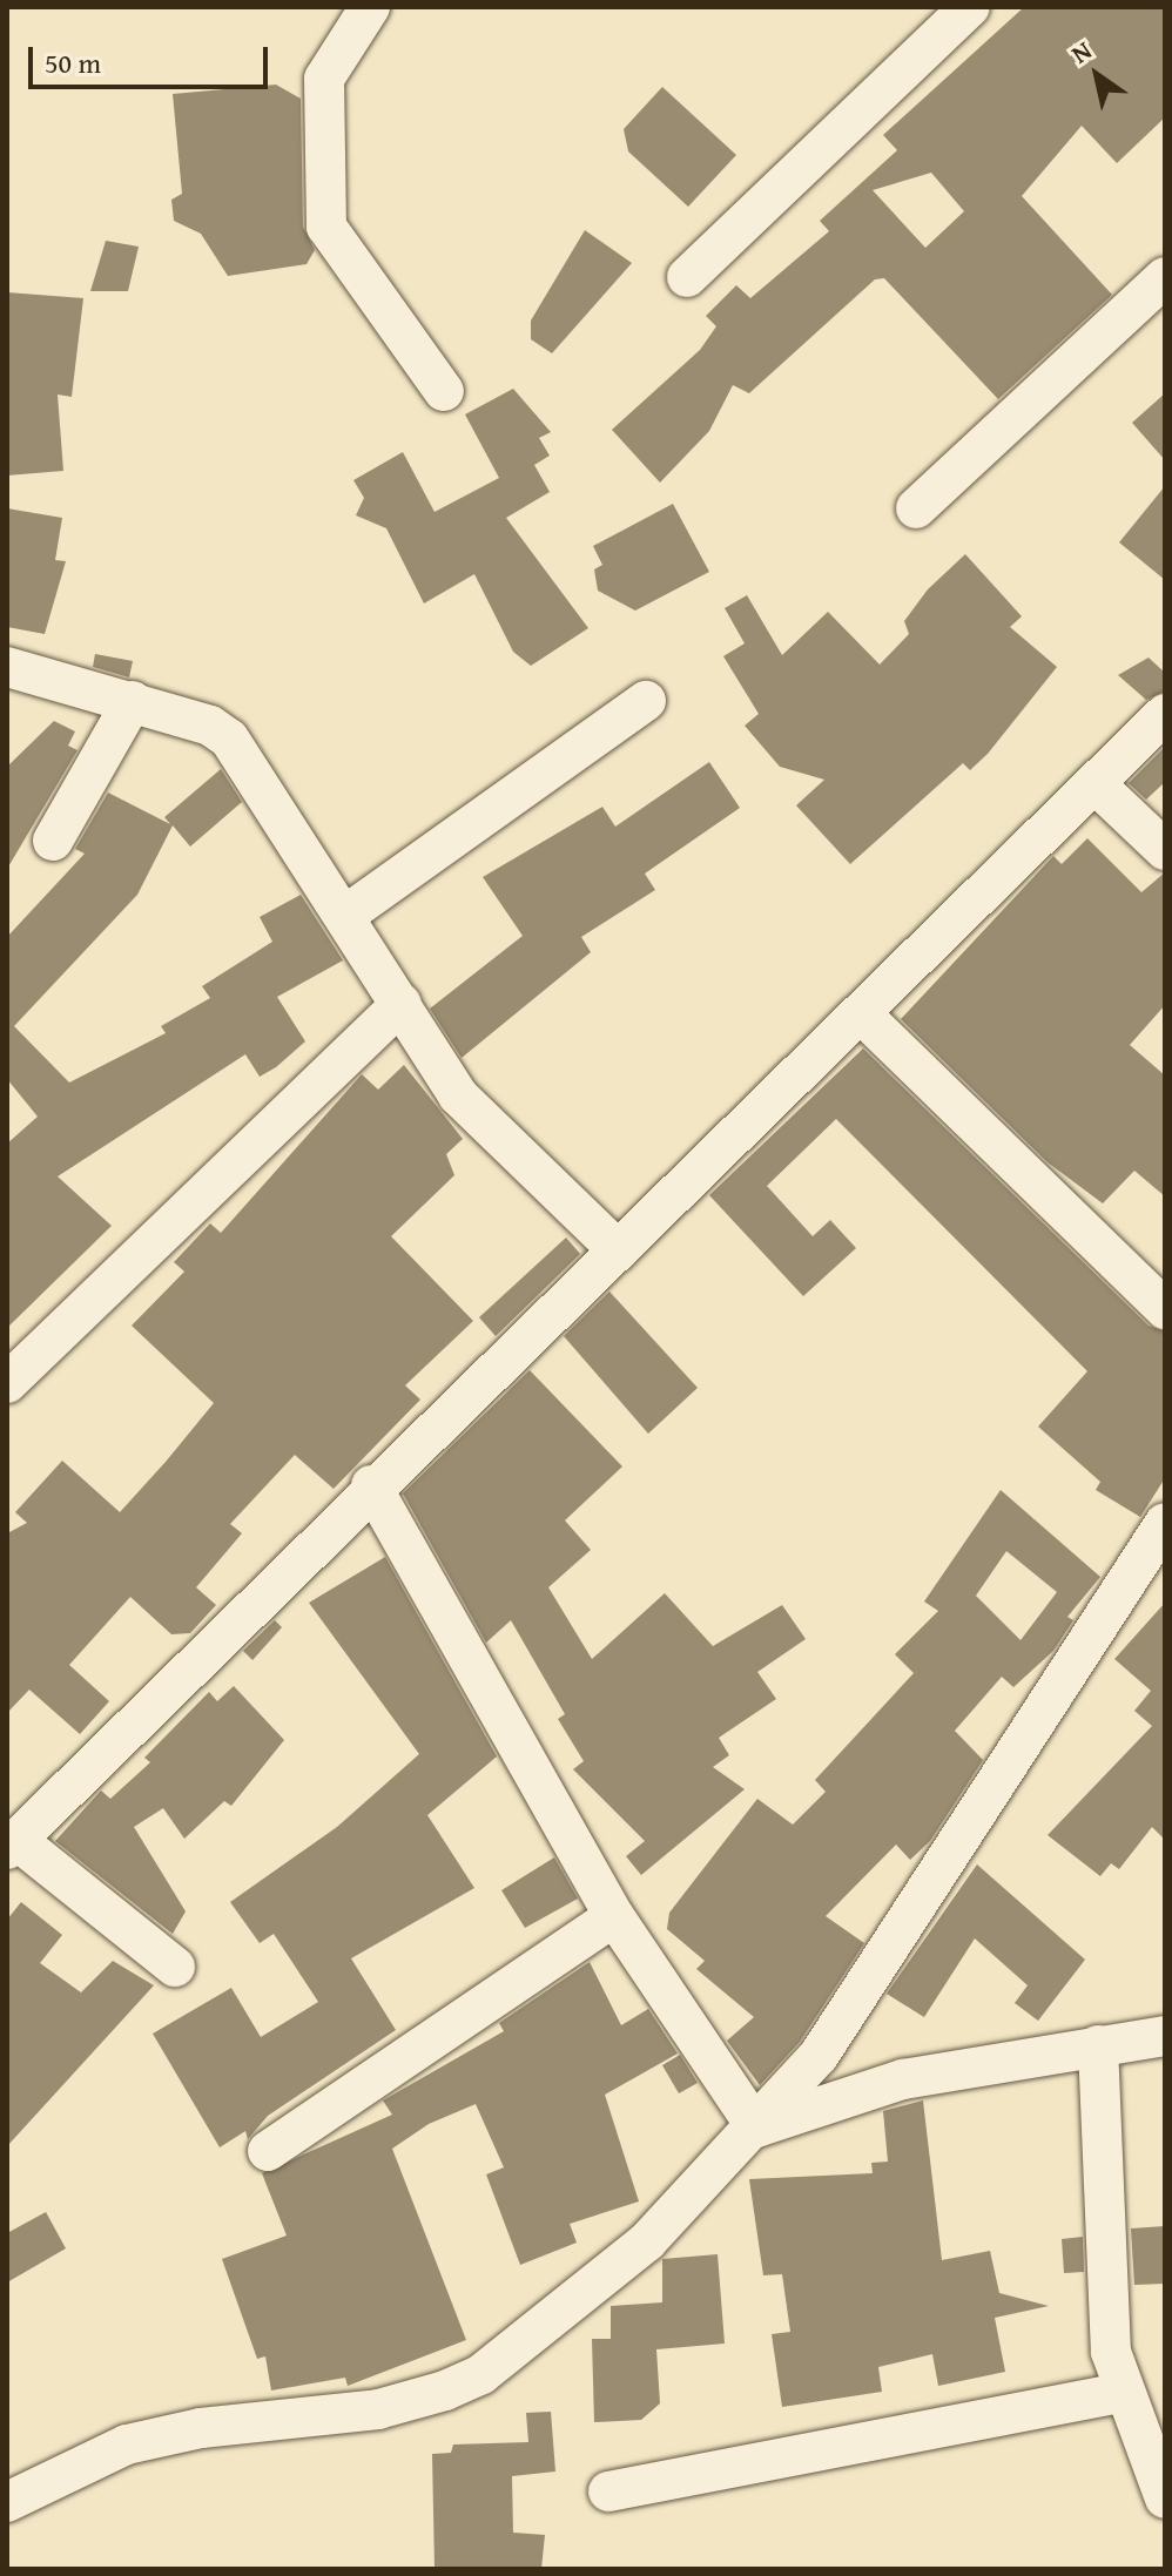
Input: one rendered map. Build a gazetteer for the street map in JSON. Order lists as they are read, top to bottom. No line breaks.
{"scale_bar":"50 m","north":"top left"}
